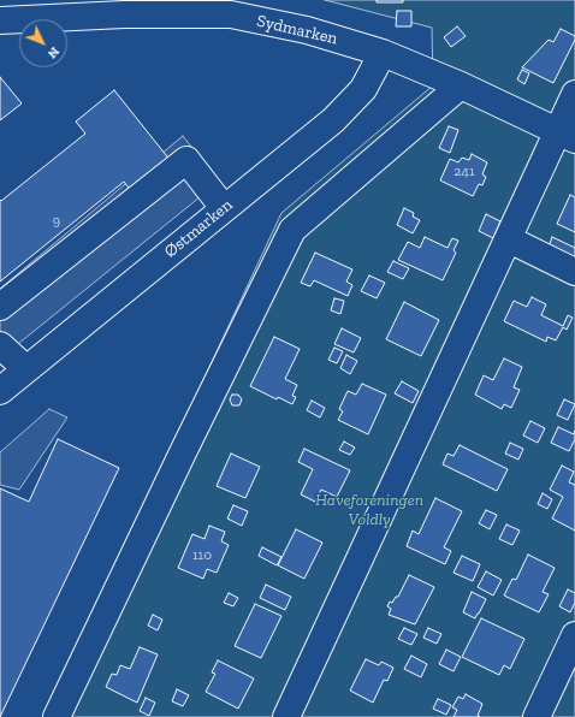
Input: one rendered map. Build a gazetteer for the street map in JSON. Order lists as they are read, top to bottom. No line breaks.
{"streets":{"street":["Sydmarken","Østmarken"]},"crossings":[["Sydmarken","Østmarken"]],"parks":["Haveforeningen Voldly"],"house_numbers":["241","9","110"],"north":"bottom right"}
